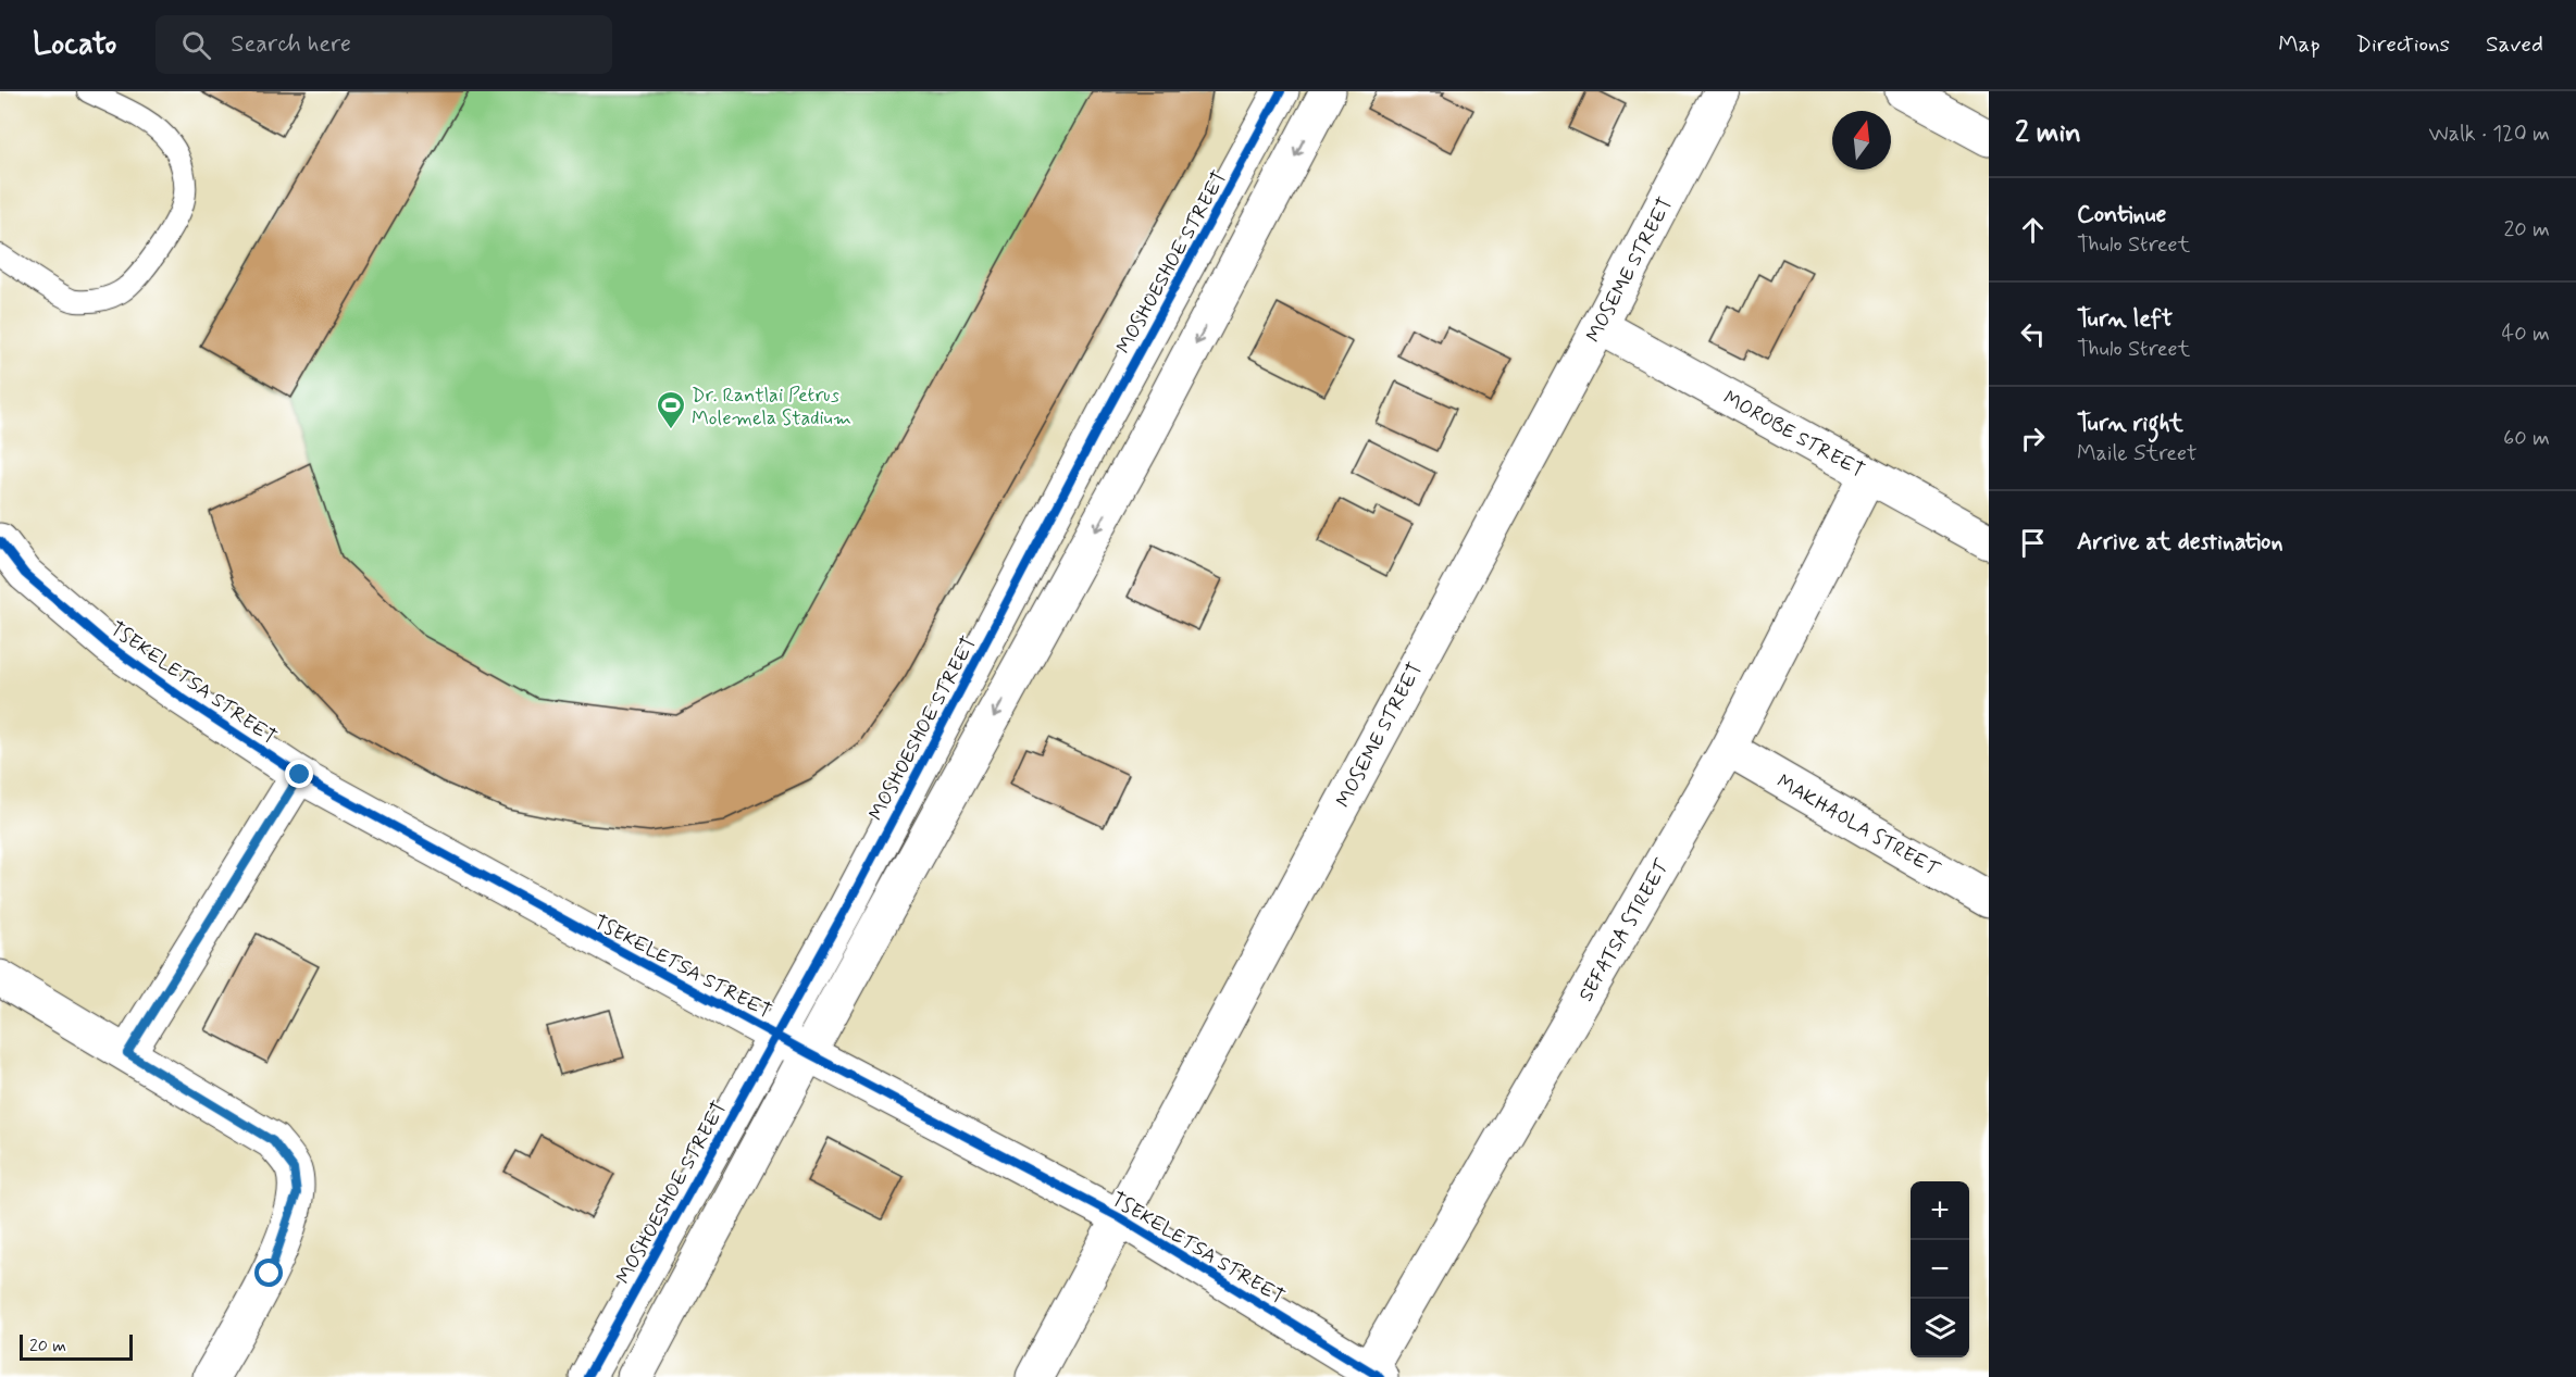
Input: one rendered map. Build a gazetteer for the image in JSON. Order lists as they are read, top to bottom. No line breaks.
{"streets":{"street":["MOSHOESHOE STREET","MOSEME STREET","MOROBE STREET","TSEKELETSA STREET","MAKHAOLA STREET","SEFATSA STREET"]},"crossings":[["MOSHOESHOE STREET","TSEKELETSA STREET"],["MOSEME STREET","MOROBE STREET"],["MOSEME STREET","TSEKELETSA STREET"],["MOROBE STREET","SEFATSA STREET"],["TSEKELETSA STREET","SEFATSA STREET"],["MAKHAOLA STREET","SEFATSA STREET"]],"places":{"sports":["Dr. Rantlai Petrus Molemela Stadium"]},"scale_bar":"20 m","north":"top","page":{"header":"Locato","search":"Search here","nav":["Map","Directions","Saved"],"heading":["2 min","Walk · 120 m"],"list":[["Continue","Thulo Street","20 m"],["Turn left","Thulo Street","40 m"],["Turn right","Maile Street","60 m"],"Arrive at destination"],"map_buttons":["+","−"],"scale":"20 m"}}
